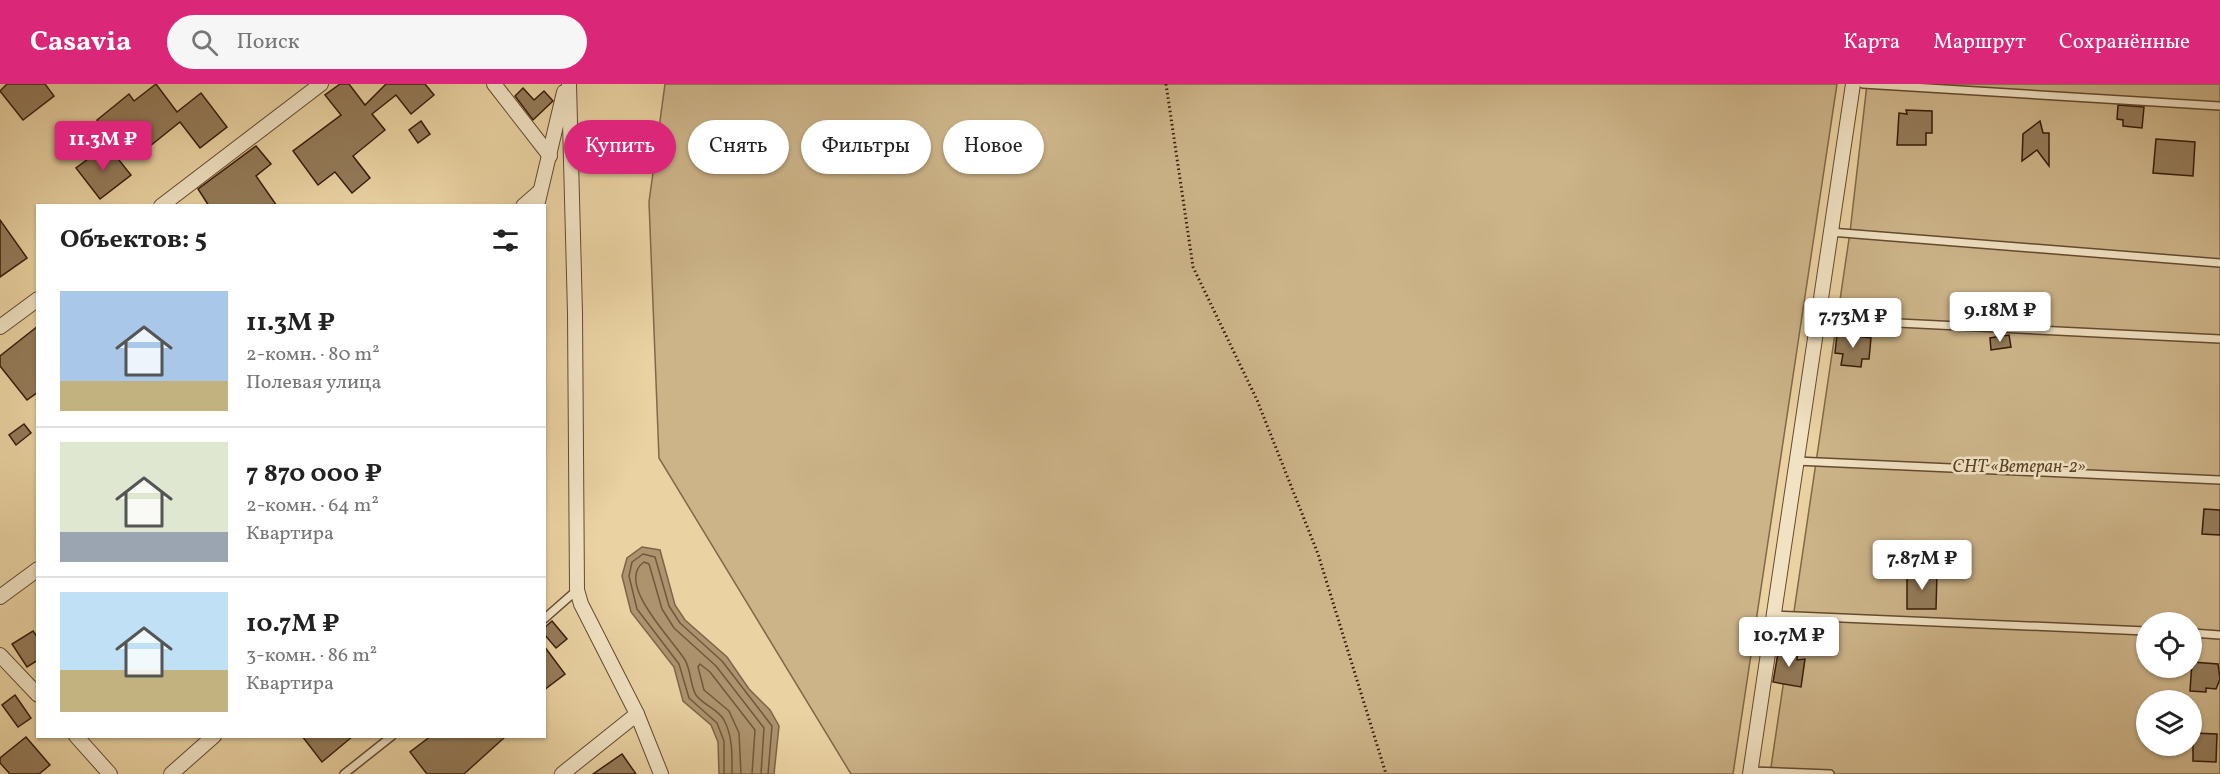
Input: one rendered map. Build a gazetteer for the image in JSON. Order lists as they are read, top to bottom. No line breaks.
{"parks":["СНТ «Ветеран-2»"],"page":{"header":"Casavia","search":"Поиск","nav":["Карта","Маршрут","Сохранённые"],"chip":["Купить","Снять","Фильтры","Новое"],"price":["11.3M ₽","9.18M ₽","7.73M ₽","7.87M ₽","10.7M ₽"],"heading":"Объектов: 5","list":[{"name":"11.3M ₽","note":"2-комн. · 80 m² · Полевая улица"},{"name":"7 870 000 ₽","note":"2-комн. · 64 m² · Квартира"},{"name":"10.7M ₽","note":"3-комн. · 86 m² · Квартира"}]}}
